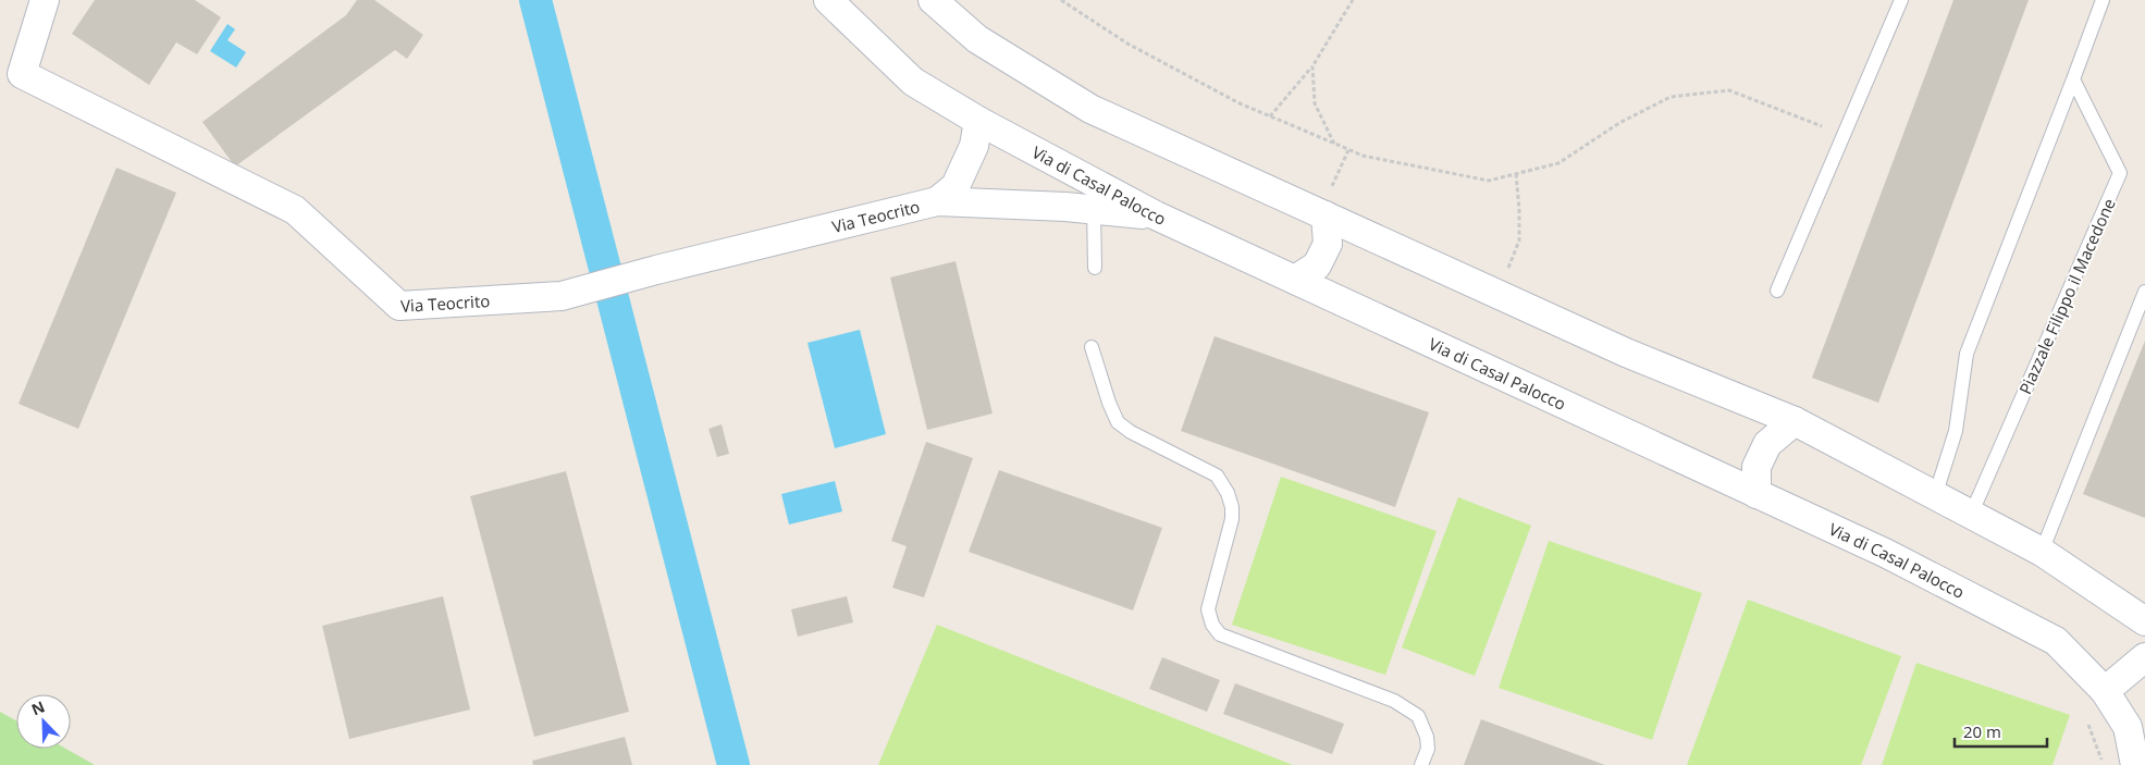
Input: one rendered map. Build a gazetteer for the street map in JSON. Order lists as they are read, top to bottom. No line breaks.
{"streets":{"street":["Via di Casal Palocco","Via Teocrito"],"lane":["Piazzale Filippo il Macedone"]},"crossings":[["Via di Casal Palocco","Via Teocrito"]],"scale_bar":"20 m","north":"top left"}
